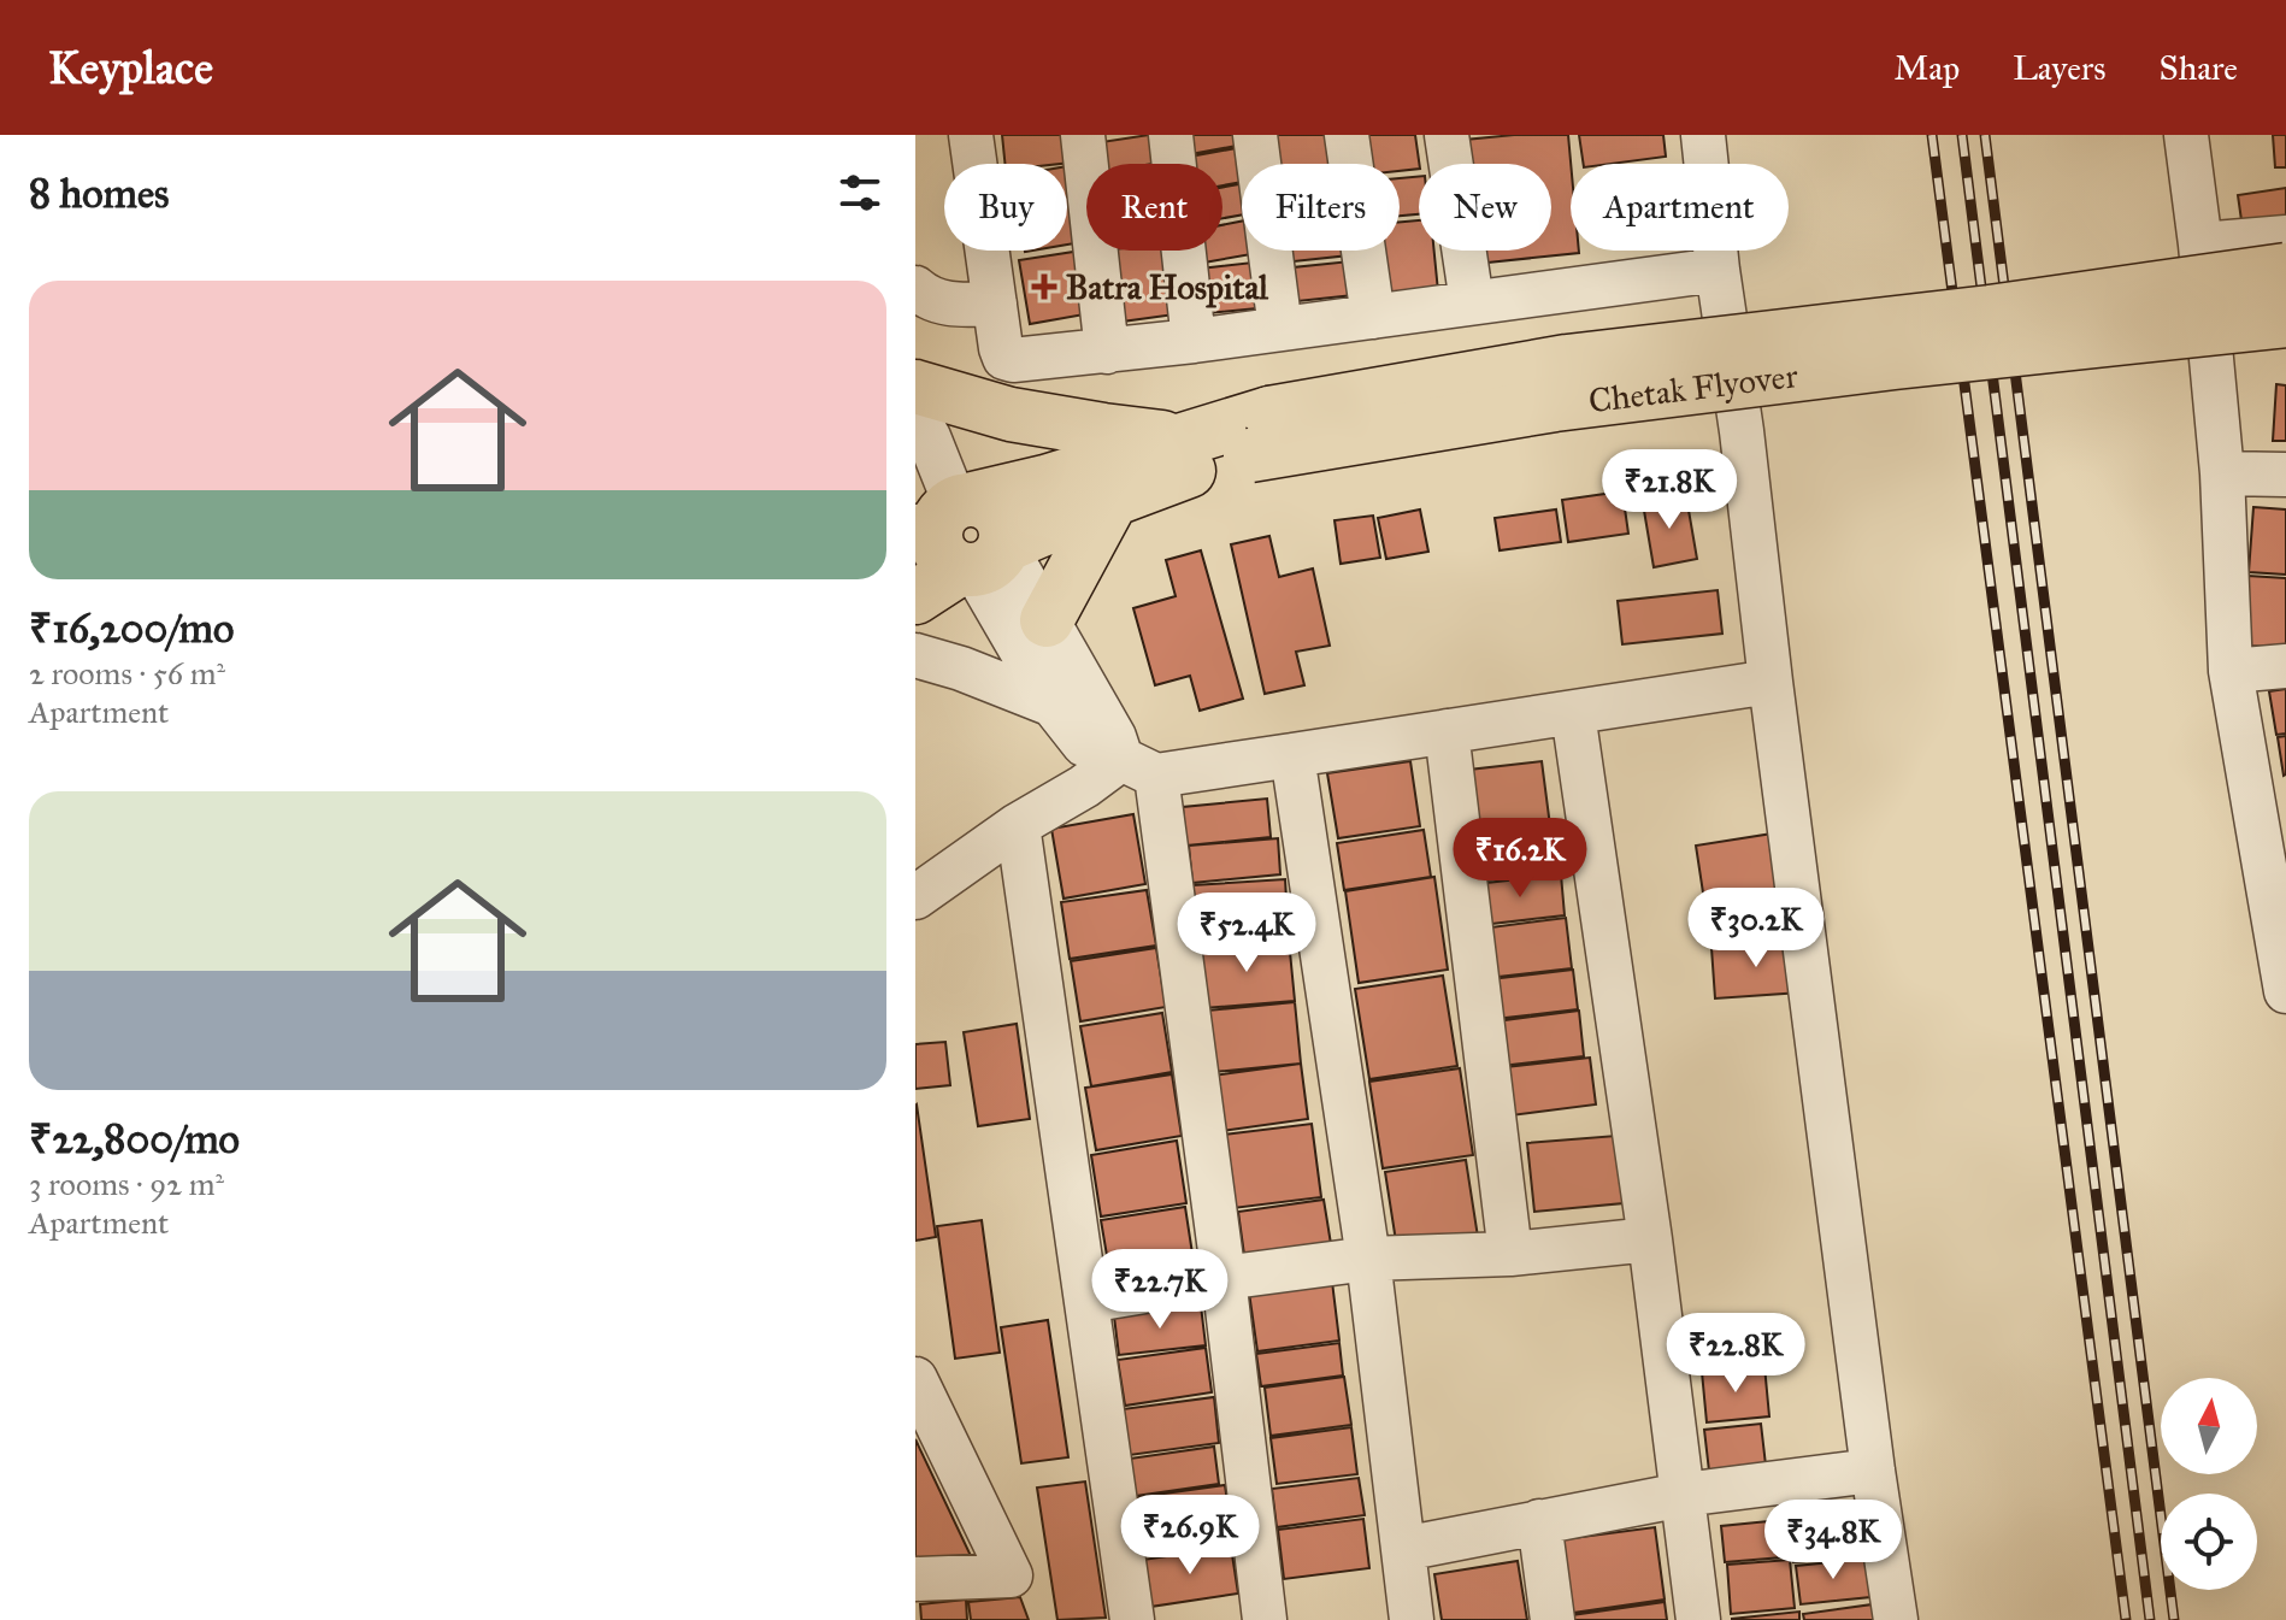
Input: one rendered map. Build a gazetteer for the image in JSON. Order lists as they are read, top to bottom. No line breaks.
{"streets":{"main road":["Chetak Flyover"]},"places":{"health":["Batra Hospital"]},"north":"top","page":{"header":"Keyplace","nav":["Map","Layers","Share"],"heading":"8 homes","chip":["Buy","Rent","Filters","New","Apartment"],"list":[{"name":"₹16,200/mo","note":"2 rooms · 56 m² · Apartment"},{"name":"₹22,800/mo","note":"3 rooms · 92 m² · Apartment"}],"price":["₹21.8K","₹16.2K","₹30.2K","₹52.4K","₹22.7K","₹22.8K","₹26.9K","₹34.8K"]}}
